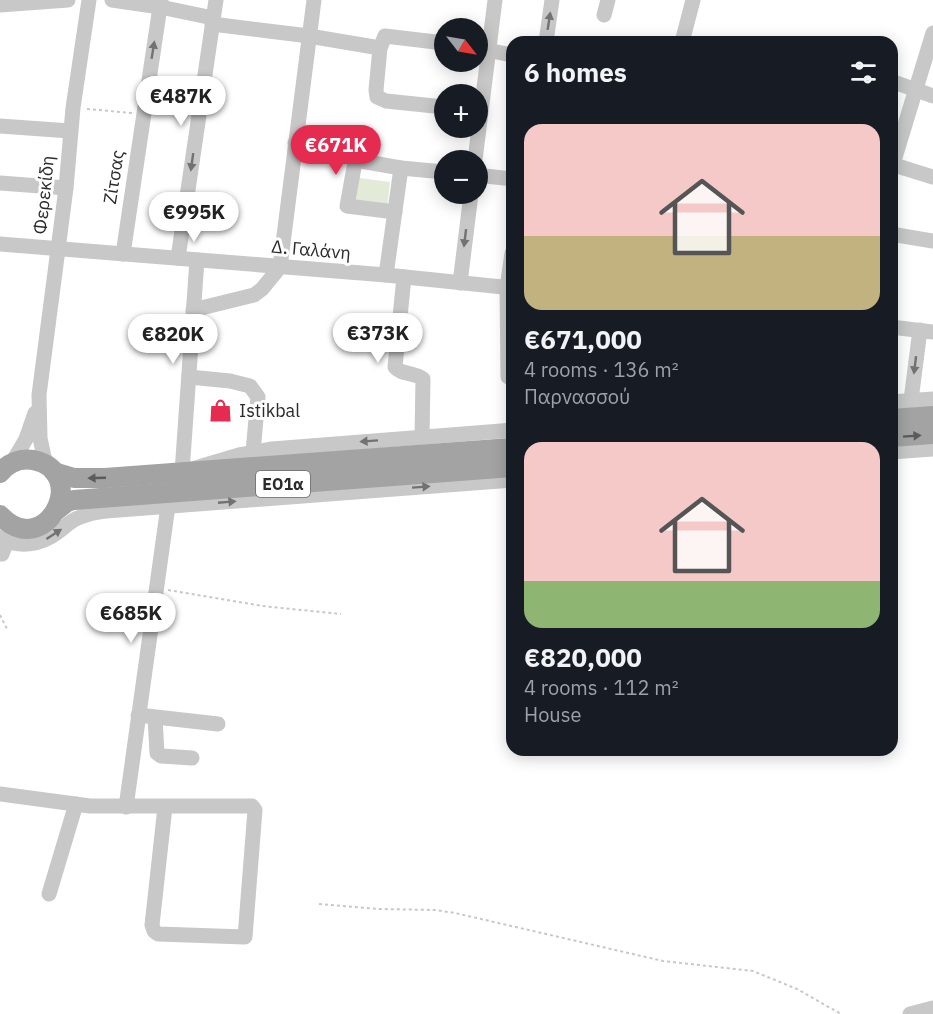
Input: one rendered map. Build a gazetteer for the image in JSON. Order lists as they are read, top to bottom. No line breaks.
{"streets":{"main road":["ΕΟ1α"],"street":["Ζίτσας","Φερεκίδη","Δ. Γαλάνη"]},"crossings":[["Ζίτσας","Δ. Γαλάνη"],["Φερεκίδη","Δ. Γαλάνη"],["Φερεκίδη","ΕΟ1α"]],"places":{"shop":["Istikbal"]},"north":"bottom right","page":{"map_buttons":["+","−"],"heading":"6 homes","price":["€487K","€671K","€995K","€373K","€820K","€685K"],"list":[{"name":"€671,000","note":"4 rooms · 136 m² · Παρνασσού"},{"name":"€820,000","note":"4 rooms · 112 m² · House"}]}}
